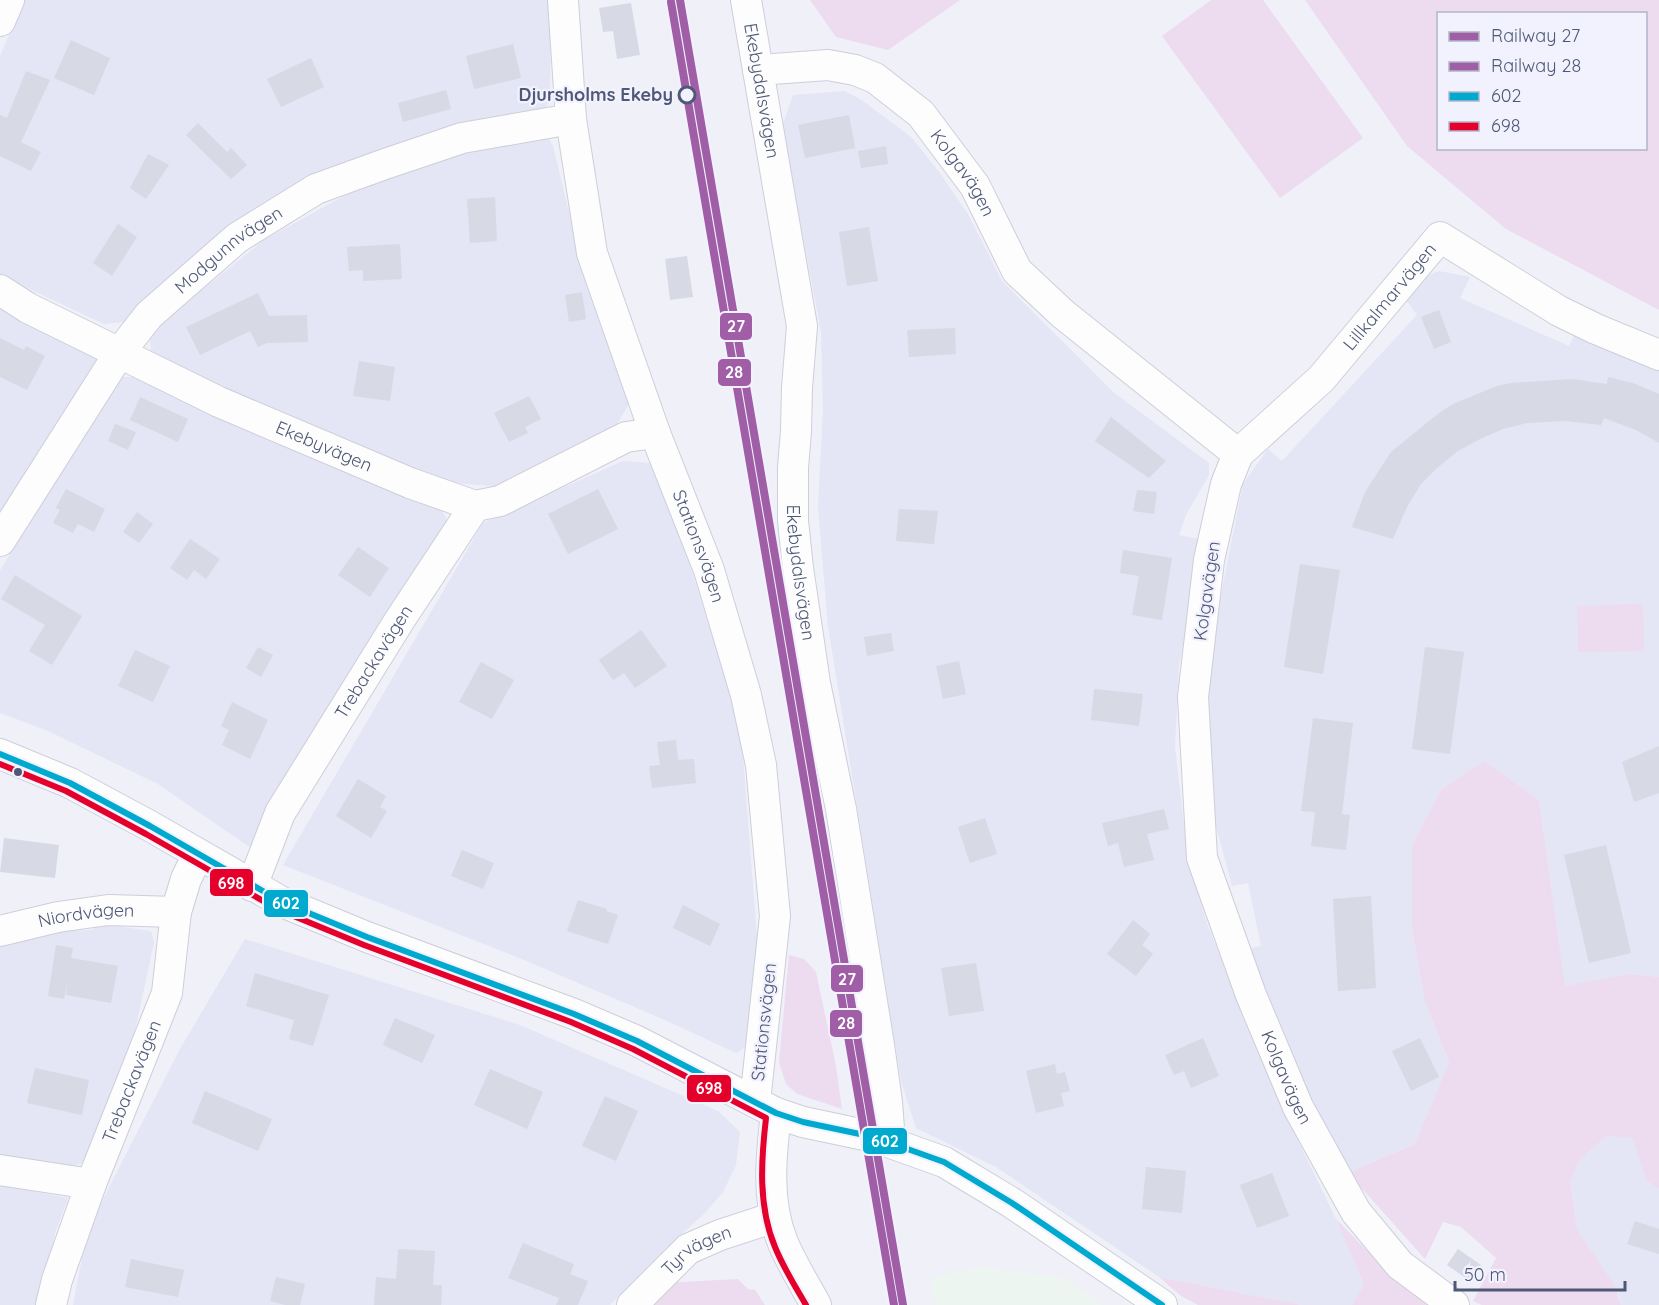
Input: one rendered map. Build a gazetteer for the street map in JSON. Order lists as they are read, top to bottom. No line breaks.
{"streets":{"street":["Ekebydalsvägen","Kolgavägen","Modgunnvägen","Lillkalmarvägen","Ekebyvägen","Stationsvägen","Trebackavägen","Niordvägen","Tyrvägen"]},"crossings":[["Ekebydalsvägen","Kolgavägen"],["Kolgavägen","Lillkalmarvägen"],["Modgunnvägen","Ekebyvägen"],["Modgunnvägen","Stationsvägen"],["Ekebyvägen","Trebackavägen"],["Stationsvägen","Tyrvägen"],["Trebackavägen","Niordvägen"]],"places":["Djursholms Ekeby"],"lines":["rail line 27","rail line 28","transit line 602","transit line 698"],"legend":["Railway 27","Railway 28","602","698"],"scale_bar":"50 m"}
